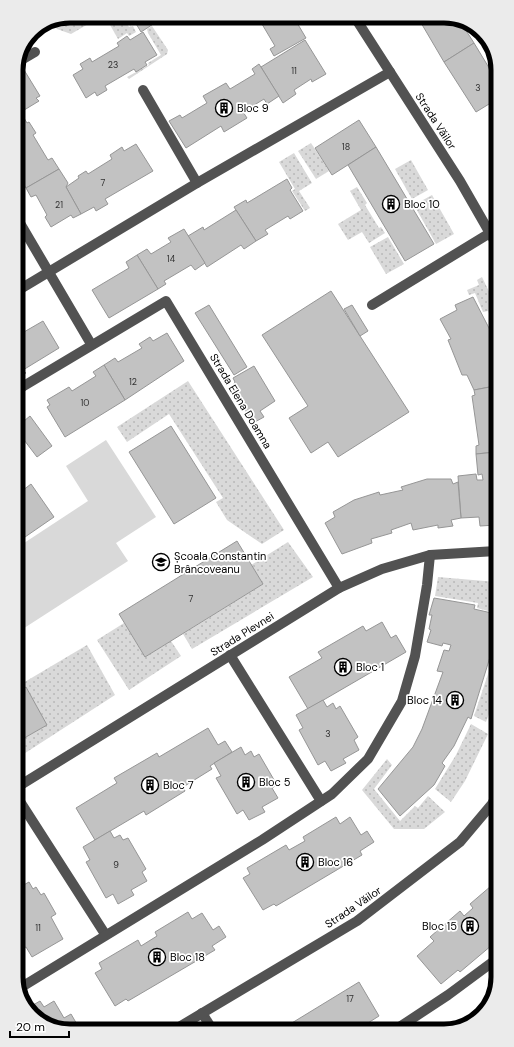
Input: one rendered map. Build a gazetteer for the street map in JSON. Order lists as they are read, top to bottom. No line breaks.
{"streets":{"street":["Strada Văilor","Strada Elena Doamna","Strada Plevnei"]},"crossings":[["Strada Elena Doamna","Strada Plevnei"]],"places":{"building":["Bloc 9","Bloc 10","Bloc 1","Bloc 14","Bloc 5","Bloc 7","Bloc 16","Bloc 15","Bloc 18"],"school or university":["Școala Constantin Brâncoveanu"]},"house_numbers":["23","11","3","18","7","21","14","12","10","7","3","9","11","17"],"scale_bar":"20 m"}
